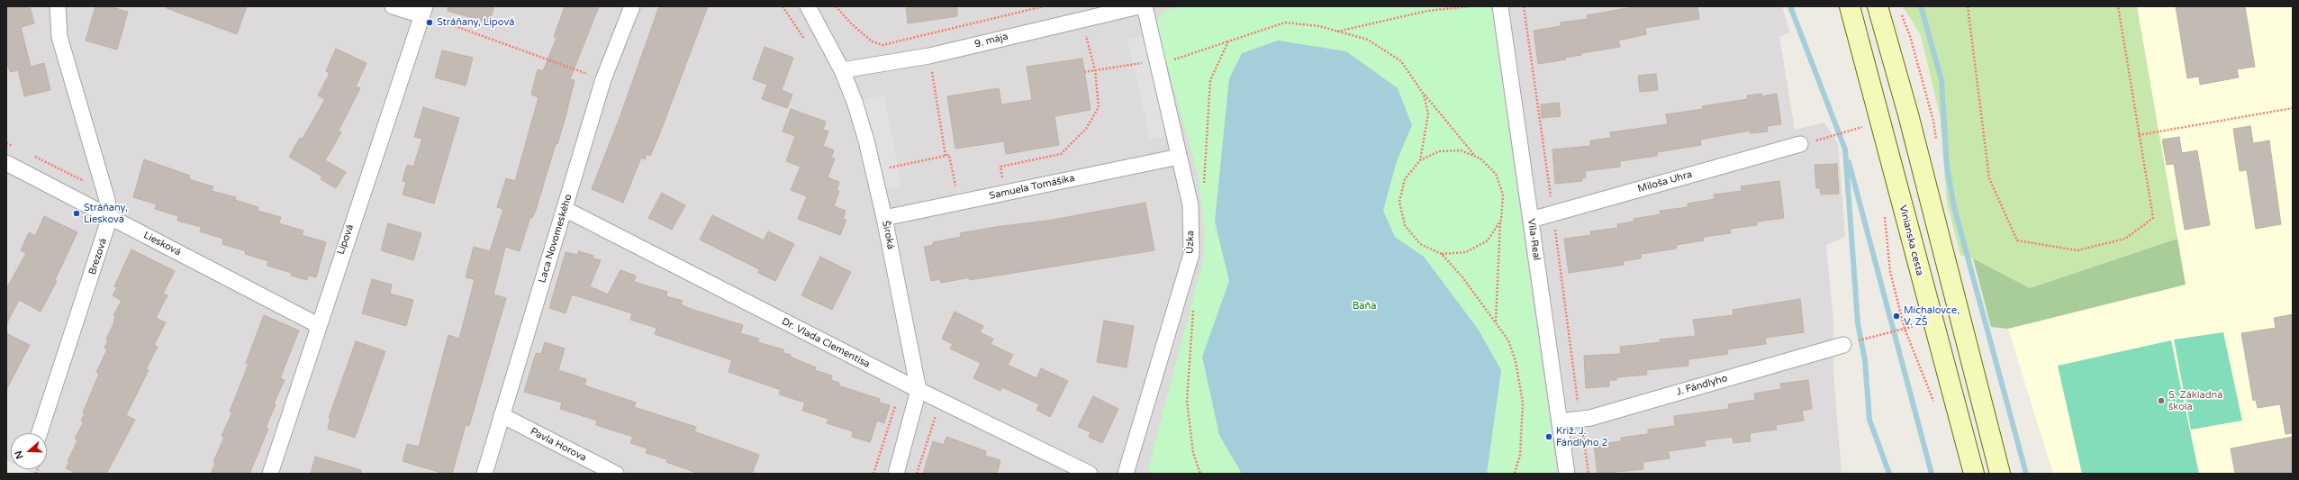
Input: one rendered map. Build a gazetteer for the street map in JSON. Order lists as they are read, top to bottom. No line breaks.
{"streets":{"main road":["Vinianska cesta"],"street":["9. mája","Miloša Uhra","Samuela Tomášika","Široká","Laca Novomeského","Lipová","Vila-Real","Úzka","Liesková","Brezová","Dr. Vlada Clementisa","J. Fándlyho","Pavla Horova"]},"crossings":[["9. mája","Široká"],["Miloša Uhra","Vila-Real"],["Samuela Tomášika","Široká"],["Samuela Tomášika","Úzka"],["Široká","Dr. Vlada Clementisa"],["Laca Novomeského","Dr. Vlada Clementisa"],["Laca Novomeského","Pavla Horova"],["Lipová","Liesková"],["Vila-Real","J. Fándlyho"],["Liesková","Brezová"]],"parks":["Baňa"],"places":["Stráňany, Lipová","Stráňany, Liesková","Michalovce, V. ZŠ","5. Základná škola","Križ. J. Fándlyho 2"],"north":"left"}
